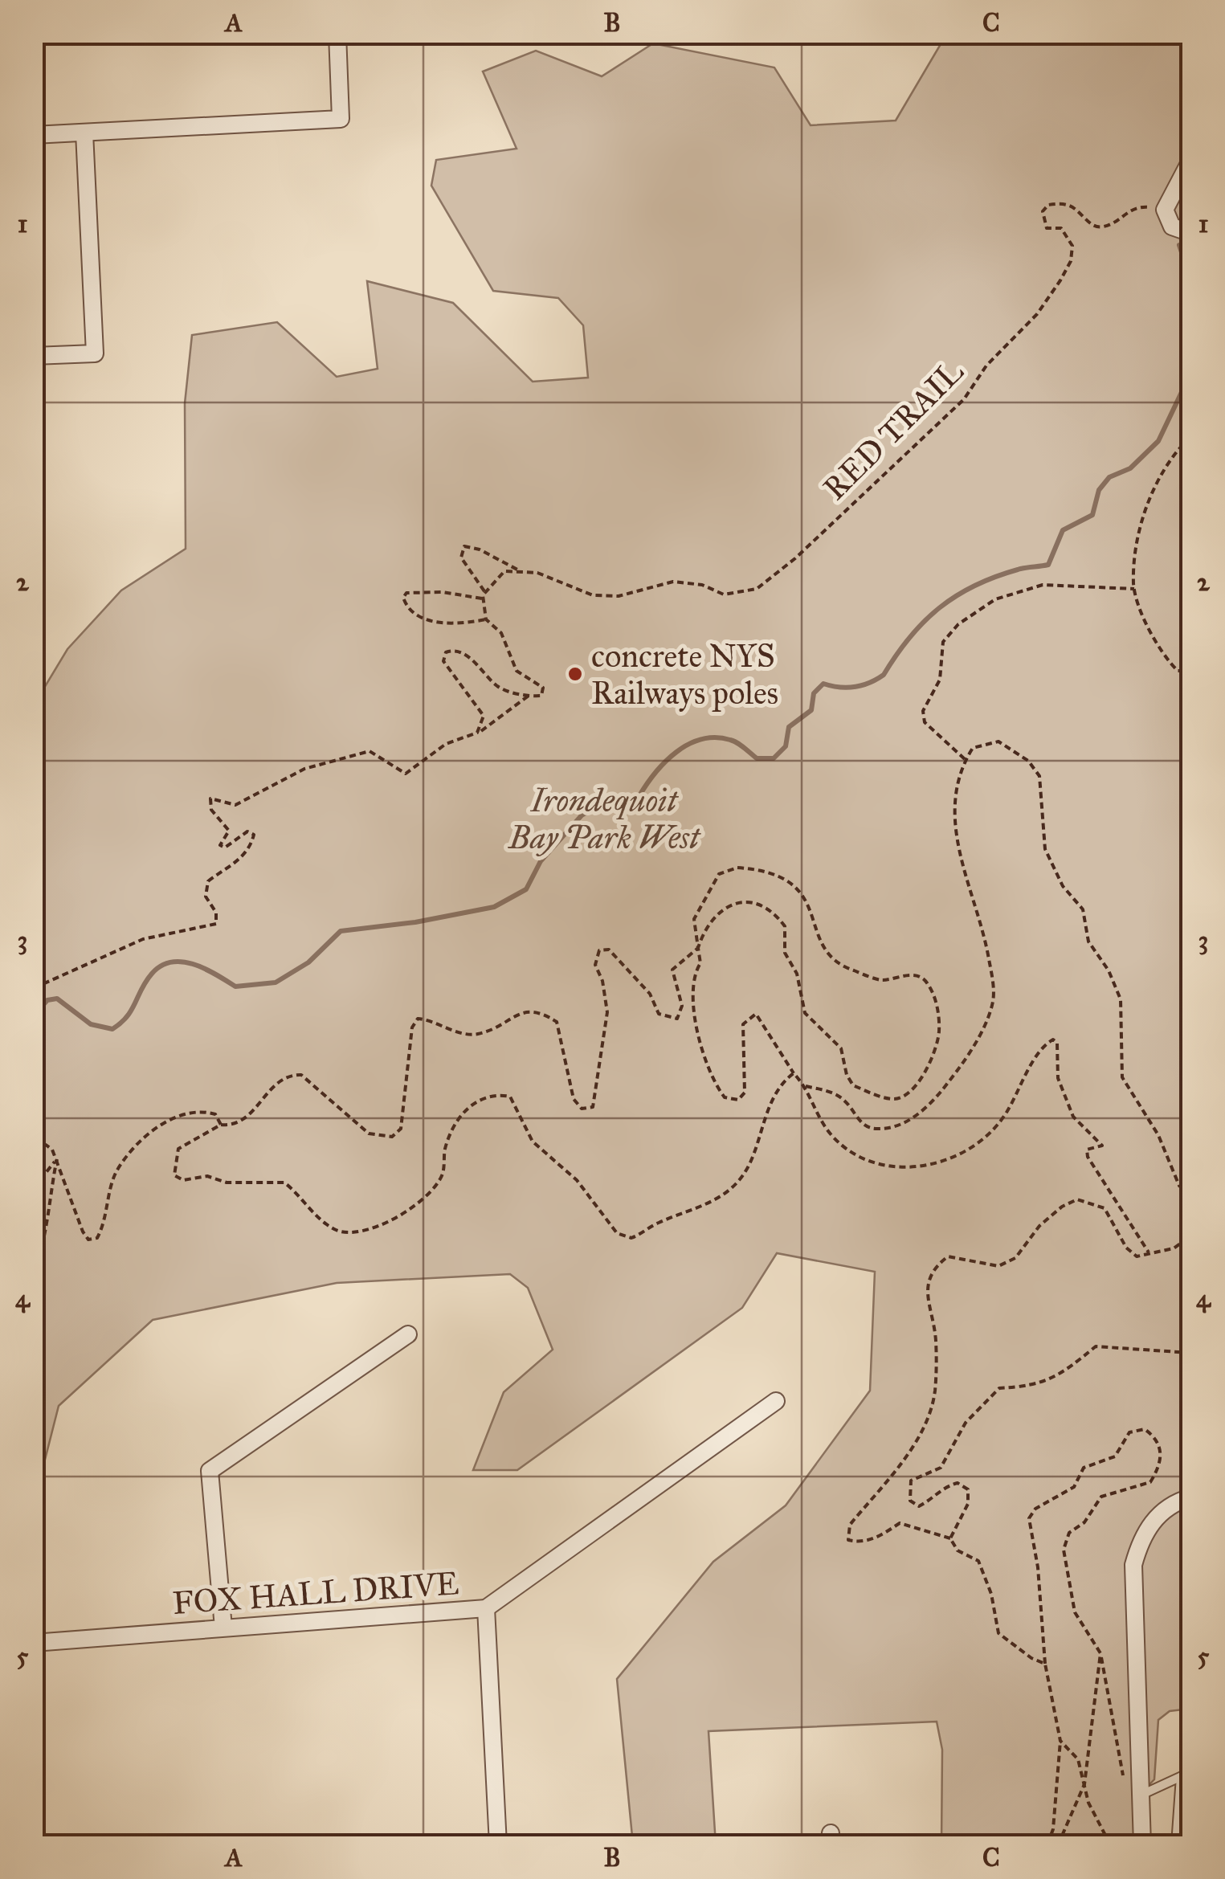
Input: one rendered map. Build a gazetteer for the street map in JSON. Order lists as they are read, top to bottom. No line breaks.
{"streets":{"street":["FOX HALL DRIVE"],"path":["RED TRAIL"]},"parks":["Irondequoit Bay Park West"],"places":["concrete NYS Railways poles"],"grid":{"columns":["A","B","C"],"rows":["1","2","3","4","5"]}}
